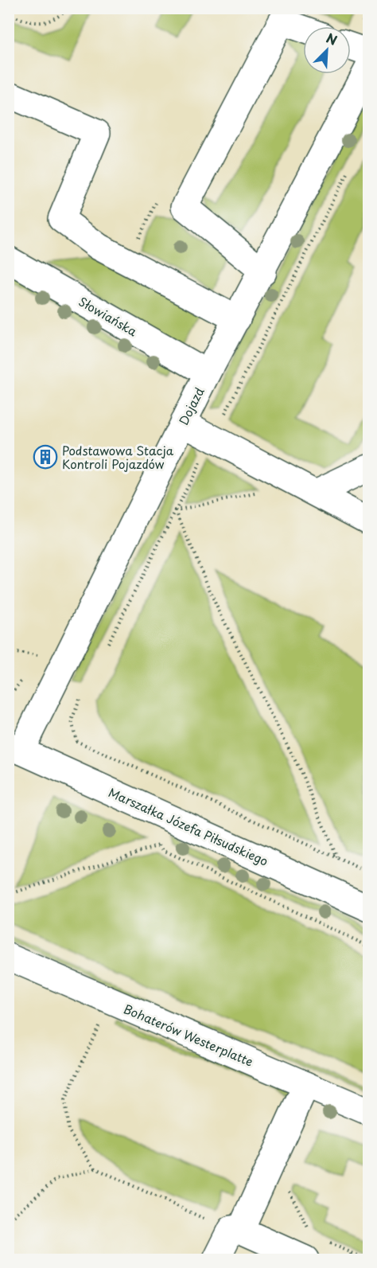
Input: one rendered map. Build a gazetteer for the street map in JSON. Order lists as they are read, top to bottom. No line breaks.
{"streets":{"street":["Słowiańska","Dojazd","Marszałka Józefa Piłsudskiego","Bohaterów Westerplatte"]},"crossings":[["Słowiańska","Dojazd"],["Dojazd","Marszałka Józefa Piłsudskiego"]],"places":{"building":["Podstawowa Stacja Kontroli Pojazdów"]},"north":"top right"}
